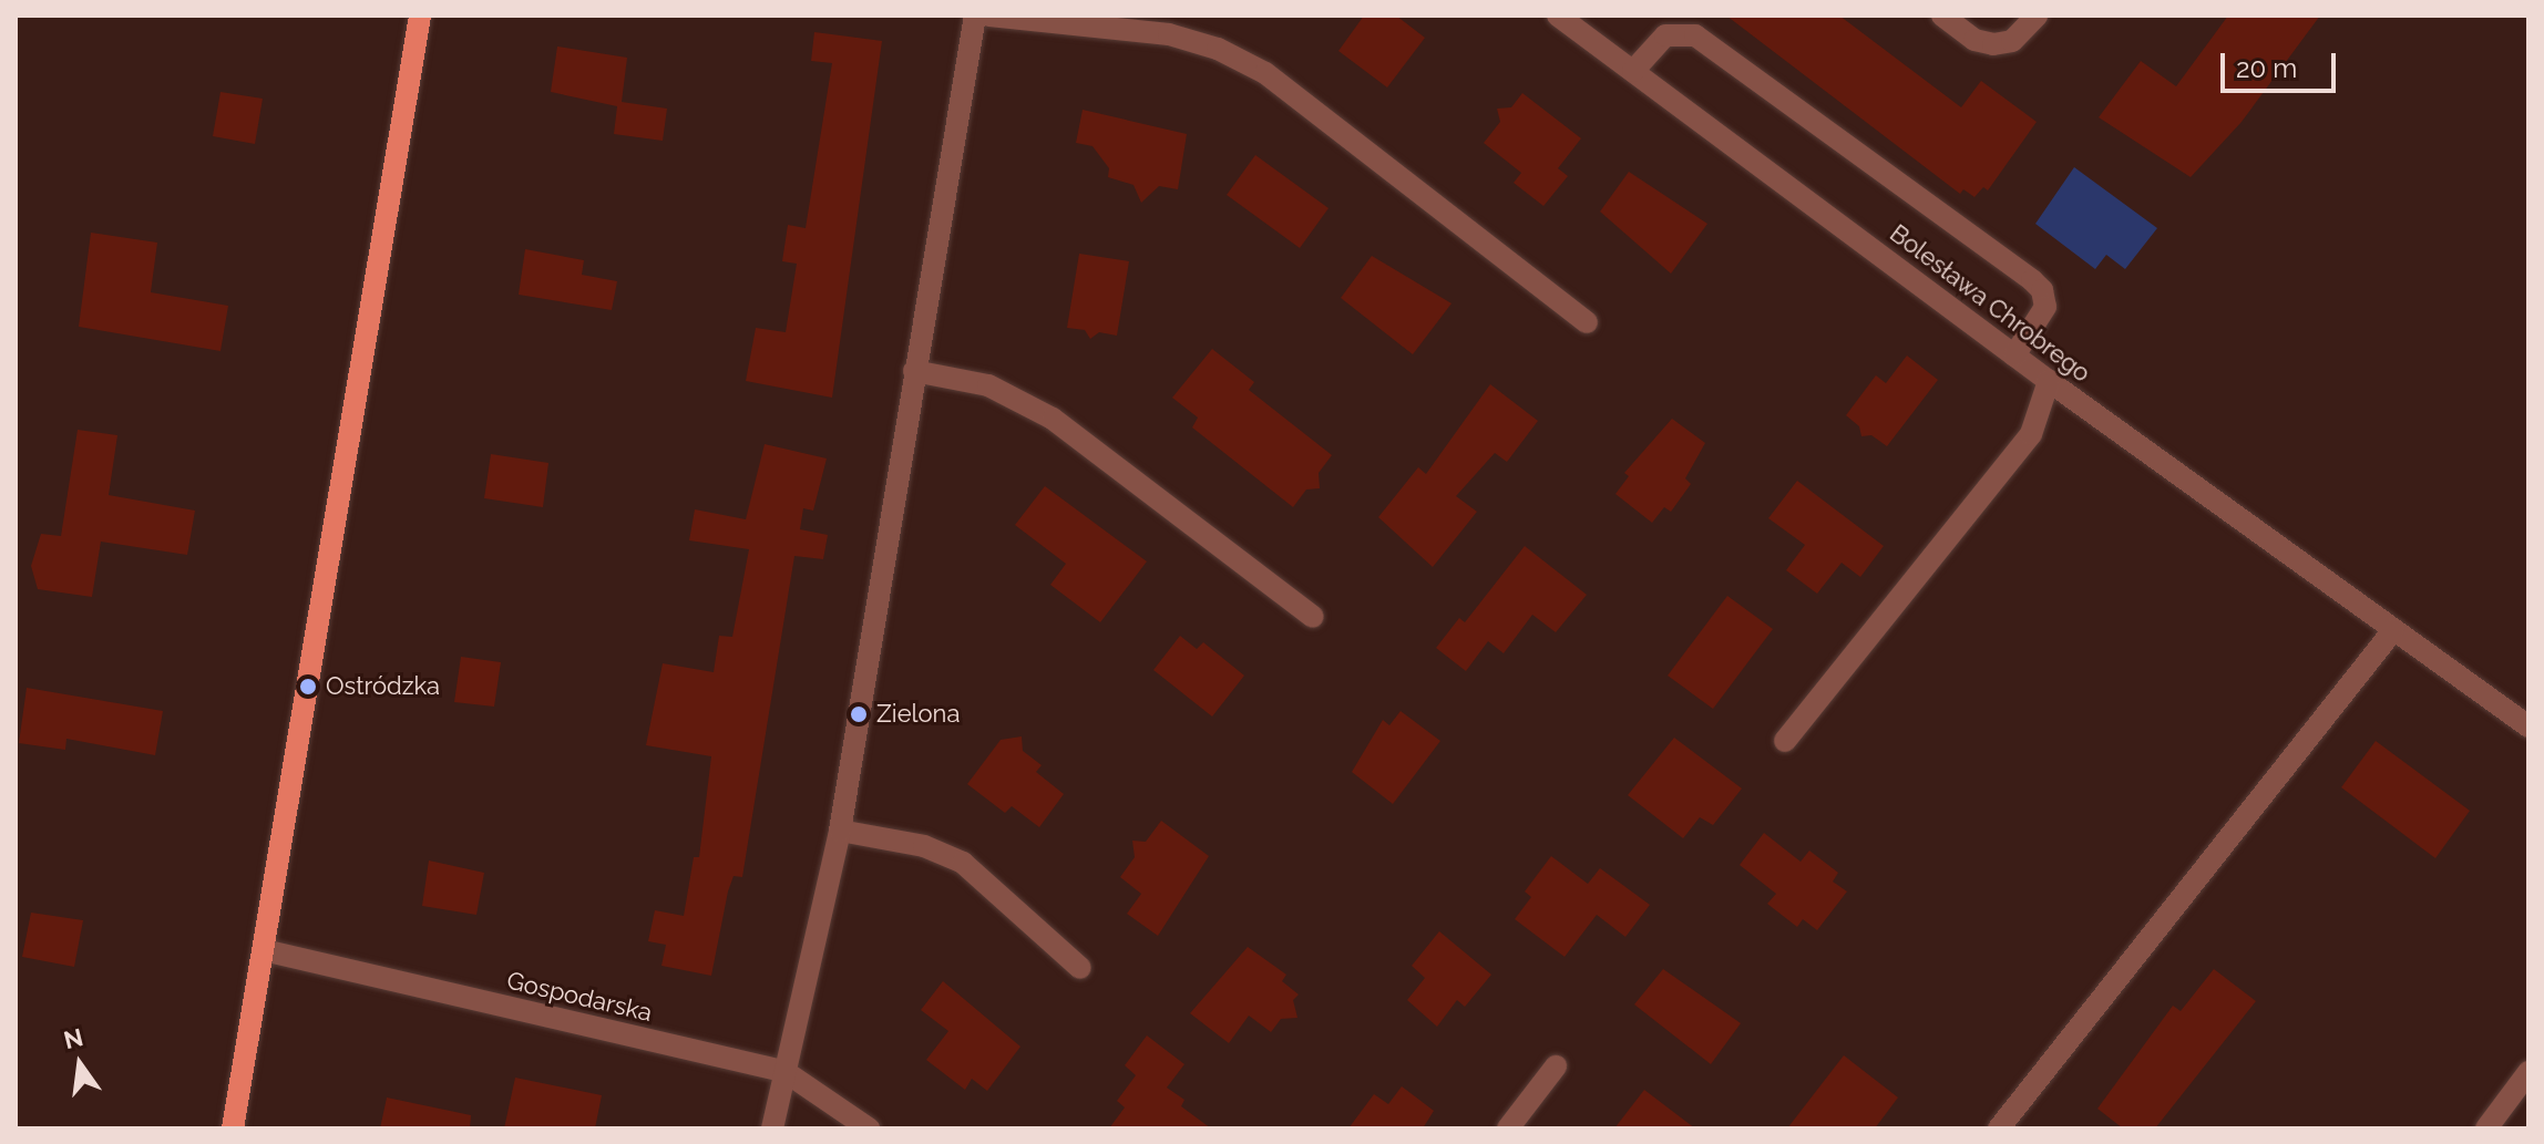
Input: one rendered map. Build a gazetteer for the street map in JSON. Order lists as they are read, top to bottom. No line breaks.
{"streets":{"street":["Bolesława Chrobrego","Gospodarska"]},"places":["Ostródzka","Zielona"],"scale_bar":"20 m","north":"top"}
